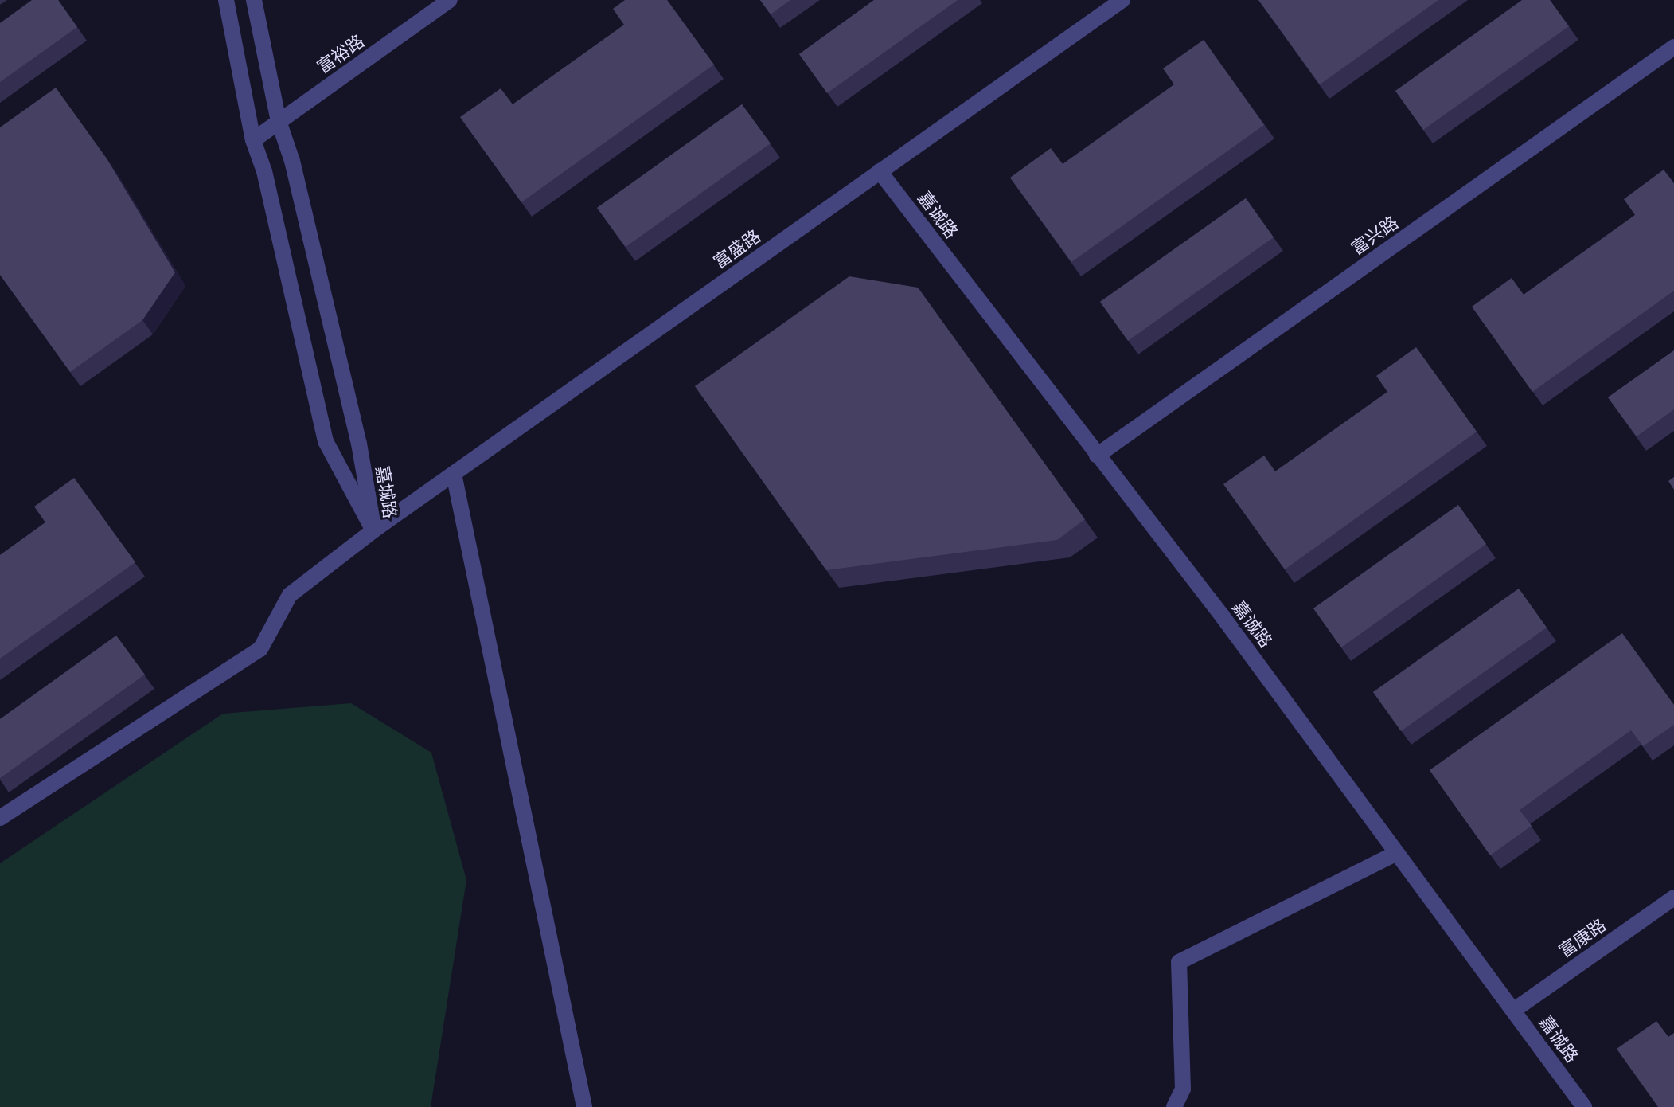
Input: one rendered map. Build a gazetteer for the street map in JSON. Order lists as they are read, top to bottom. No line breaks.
{"streets":{"street":["富裕路","嘉诚路","富兴路","富盛路","嘉城路","富康路"]},"crossings":[["富裕路","嘉城路"],["嘉诚路","富兴路"],["嘉诚路","富盛路"],["嘉诚路","富康路"],["富盛路","嘉城路"]]}
